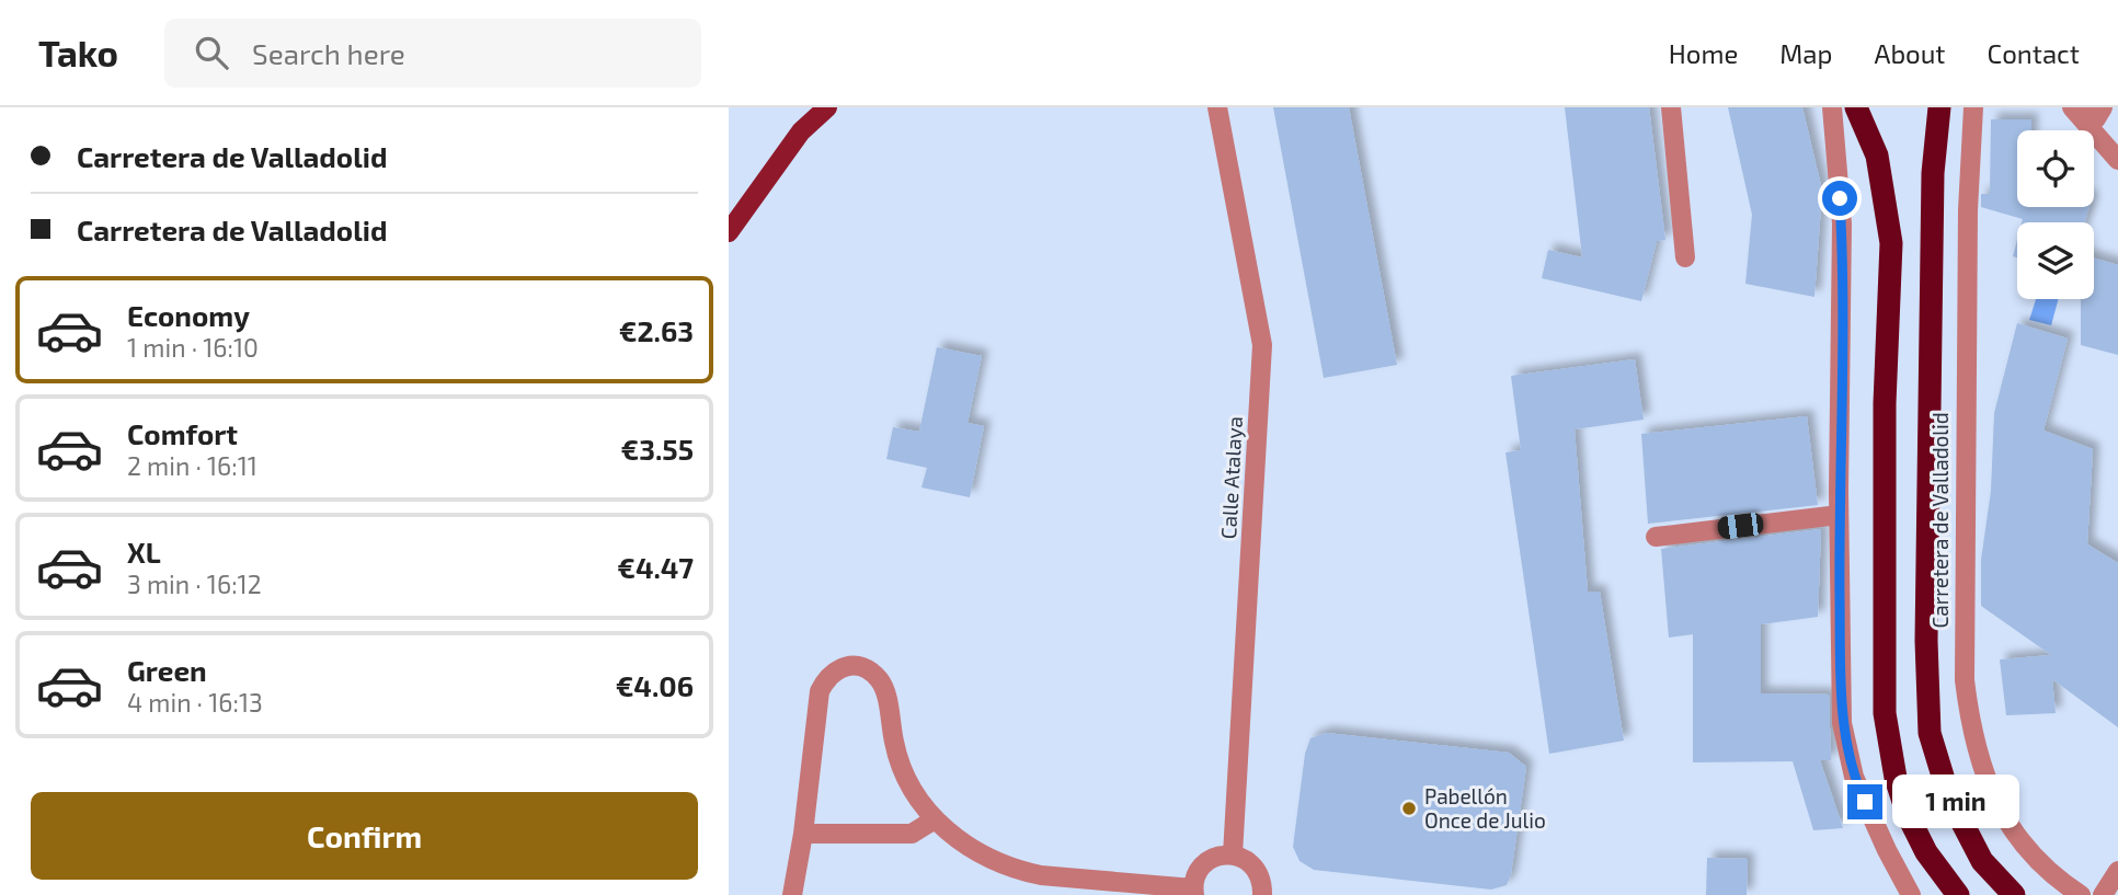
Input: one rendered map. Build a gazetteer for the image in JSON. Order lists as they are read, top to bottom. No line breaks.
{"streets":{"highway":["Carretera de Valladolid"],"street":["Calle Atalaya"]},"places":["Pabellón Once de Julio"],"page":{"header":"Tako","search":"Search here","nav":["Home","Map","About","Contact"],"banner":["Carretera de Valladolid","Carretera de Valladolid"],"list":[{"name":"Economy","note":"1 min · 16:10","value":"€2.63"},{"name":"Comfort","note":"2 min · 16:11","value":"€3.55"},{"name":"XL","note":"3 min · 16:12","value":"€4.47"},{"name":"Green","note":"4 min · 16:13","value":"€4.06"}],"bubble":"1 min","buttons":"Confirm"}}
